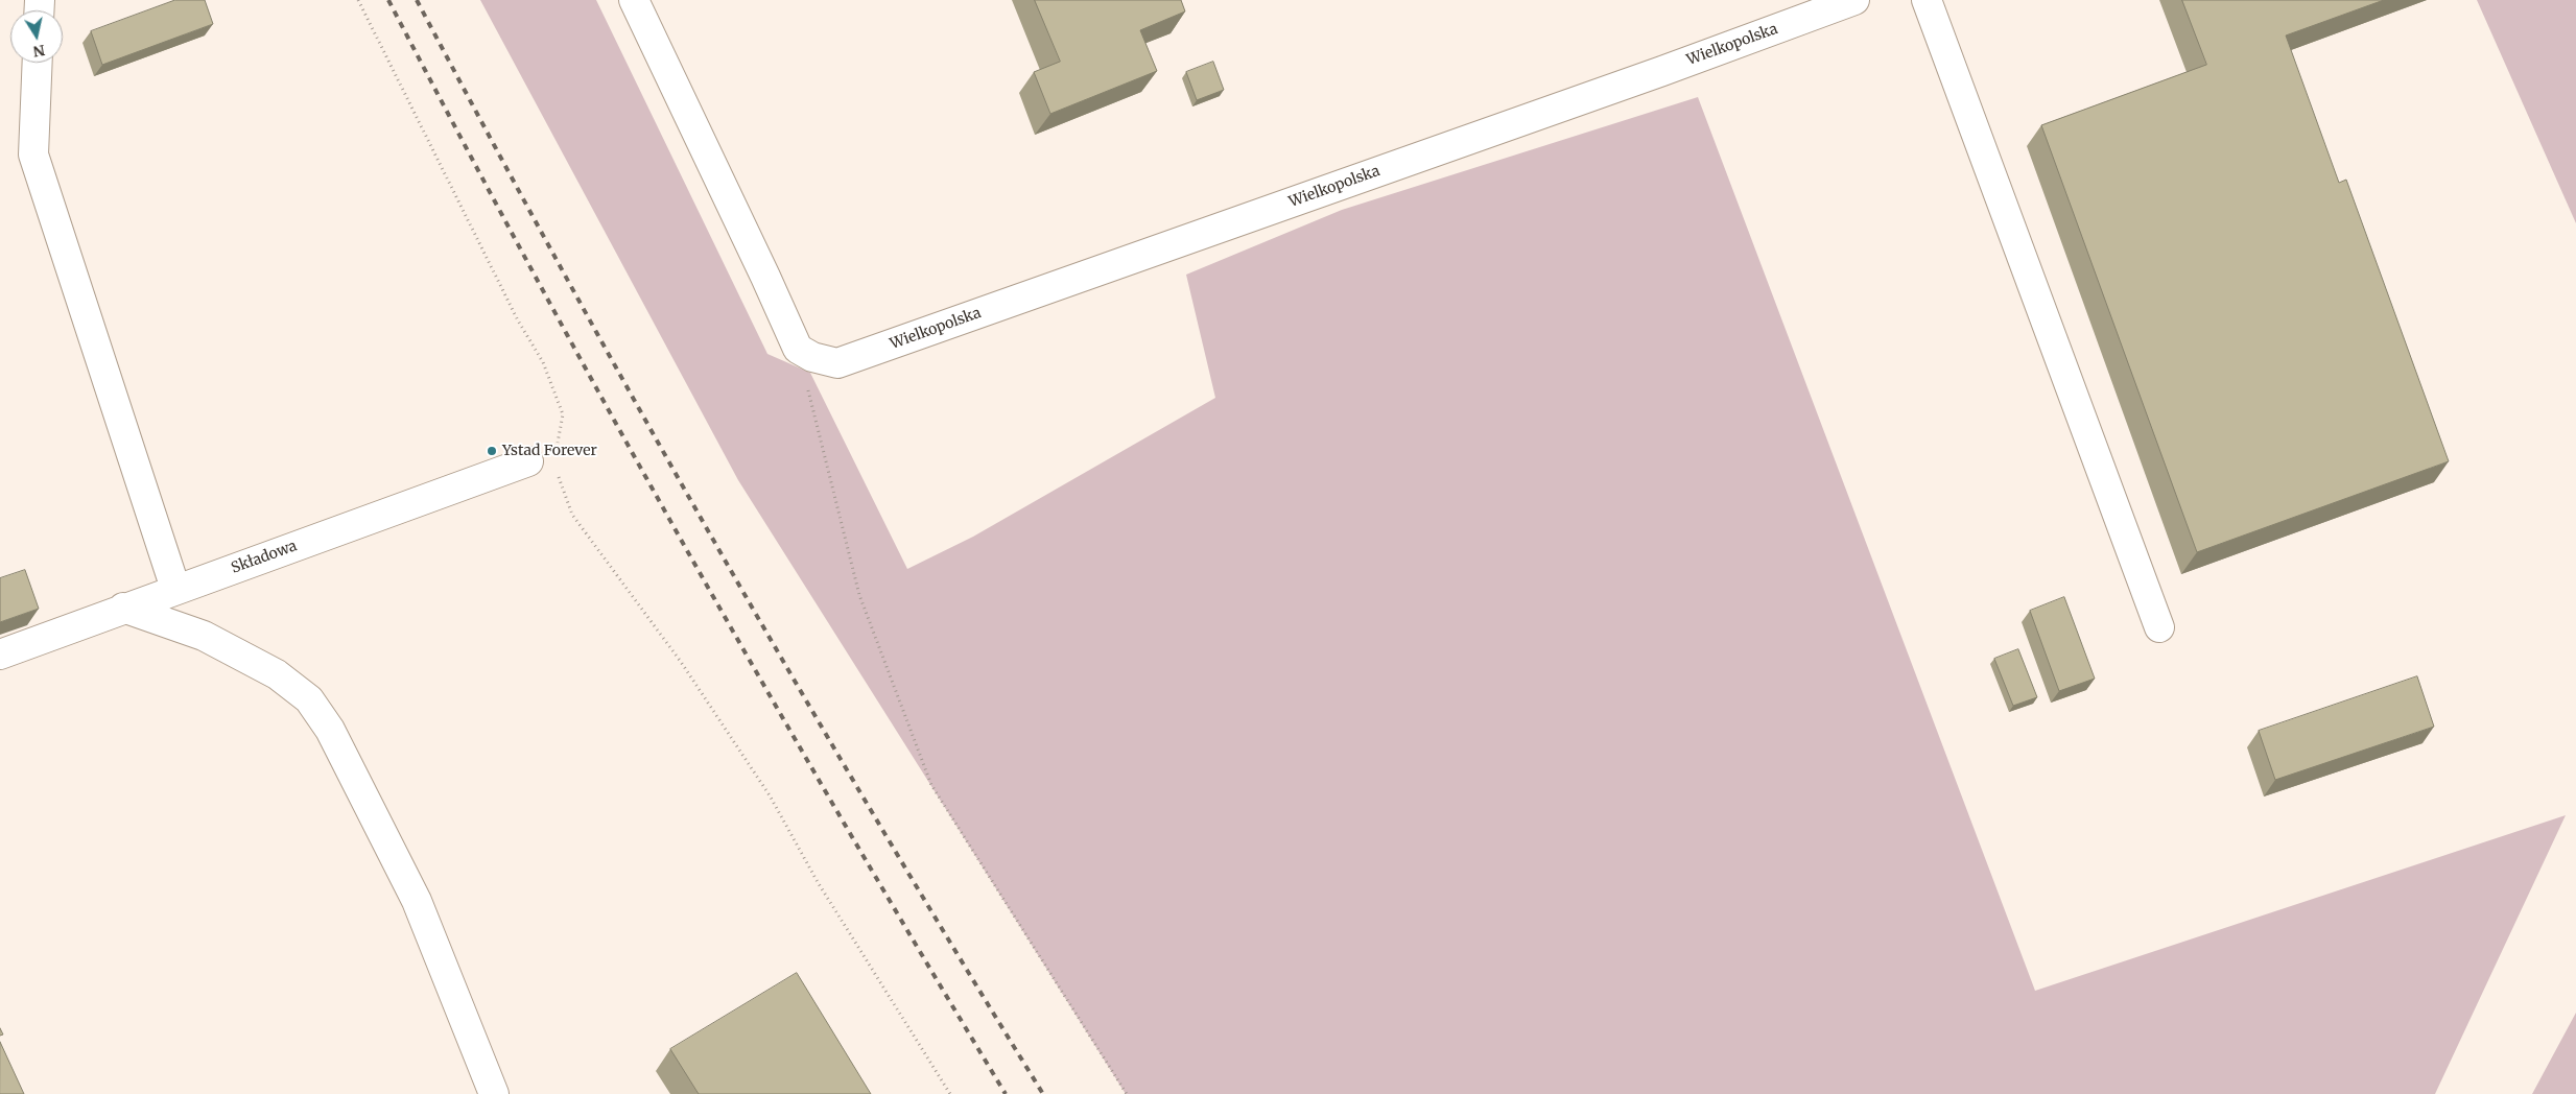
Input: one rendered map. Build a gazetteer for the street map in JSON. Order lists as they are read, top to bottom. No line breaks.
{"streets":{"street":["Wielkopolska","Składowa"]},"places":["Ystad Forever"],"north":"bottom"}
